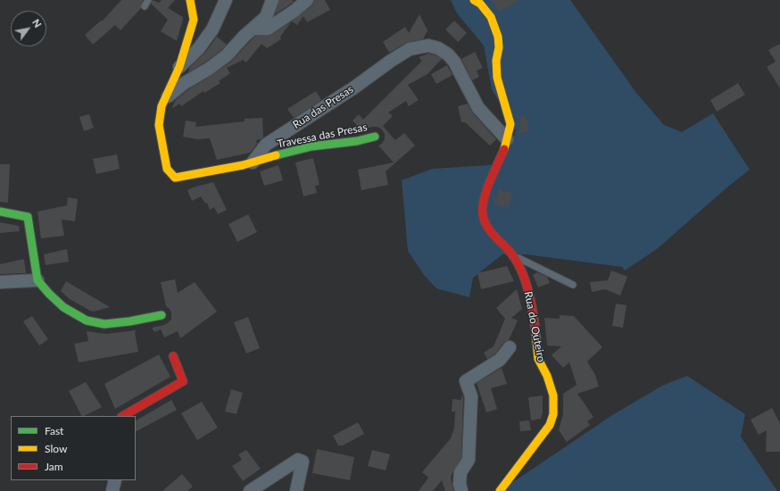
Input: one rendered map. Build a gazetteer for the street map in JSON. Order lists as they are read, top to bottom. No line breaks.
{"streets":{"street":["Rua das Presas","Travessa das Presas","Rua do Outeiro"]},"crossings":[["Rua das Presas","Travessa das Presas"],["Rua das Presas","Rua do Outeiro"]],"legend":["Fast","Slow","Jam"],"north":"top right"}
